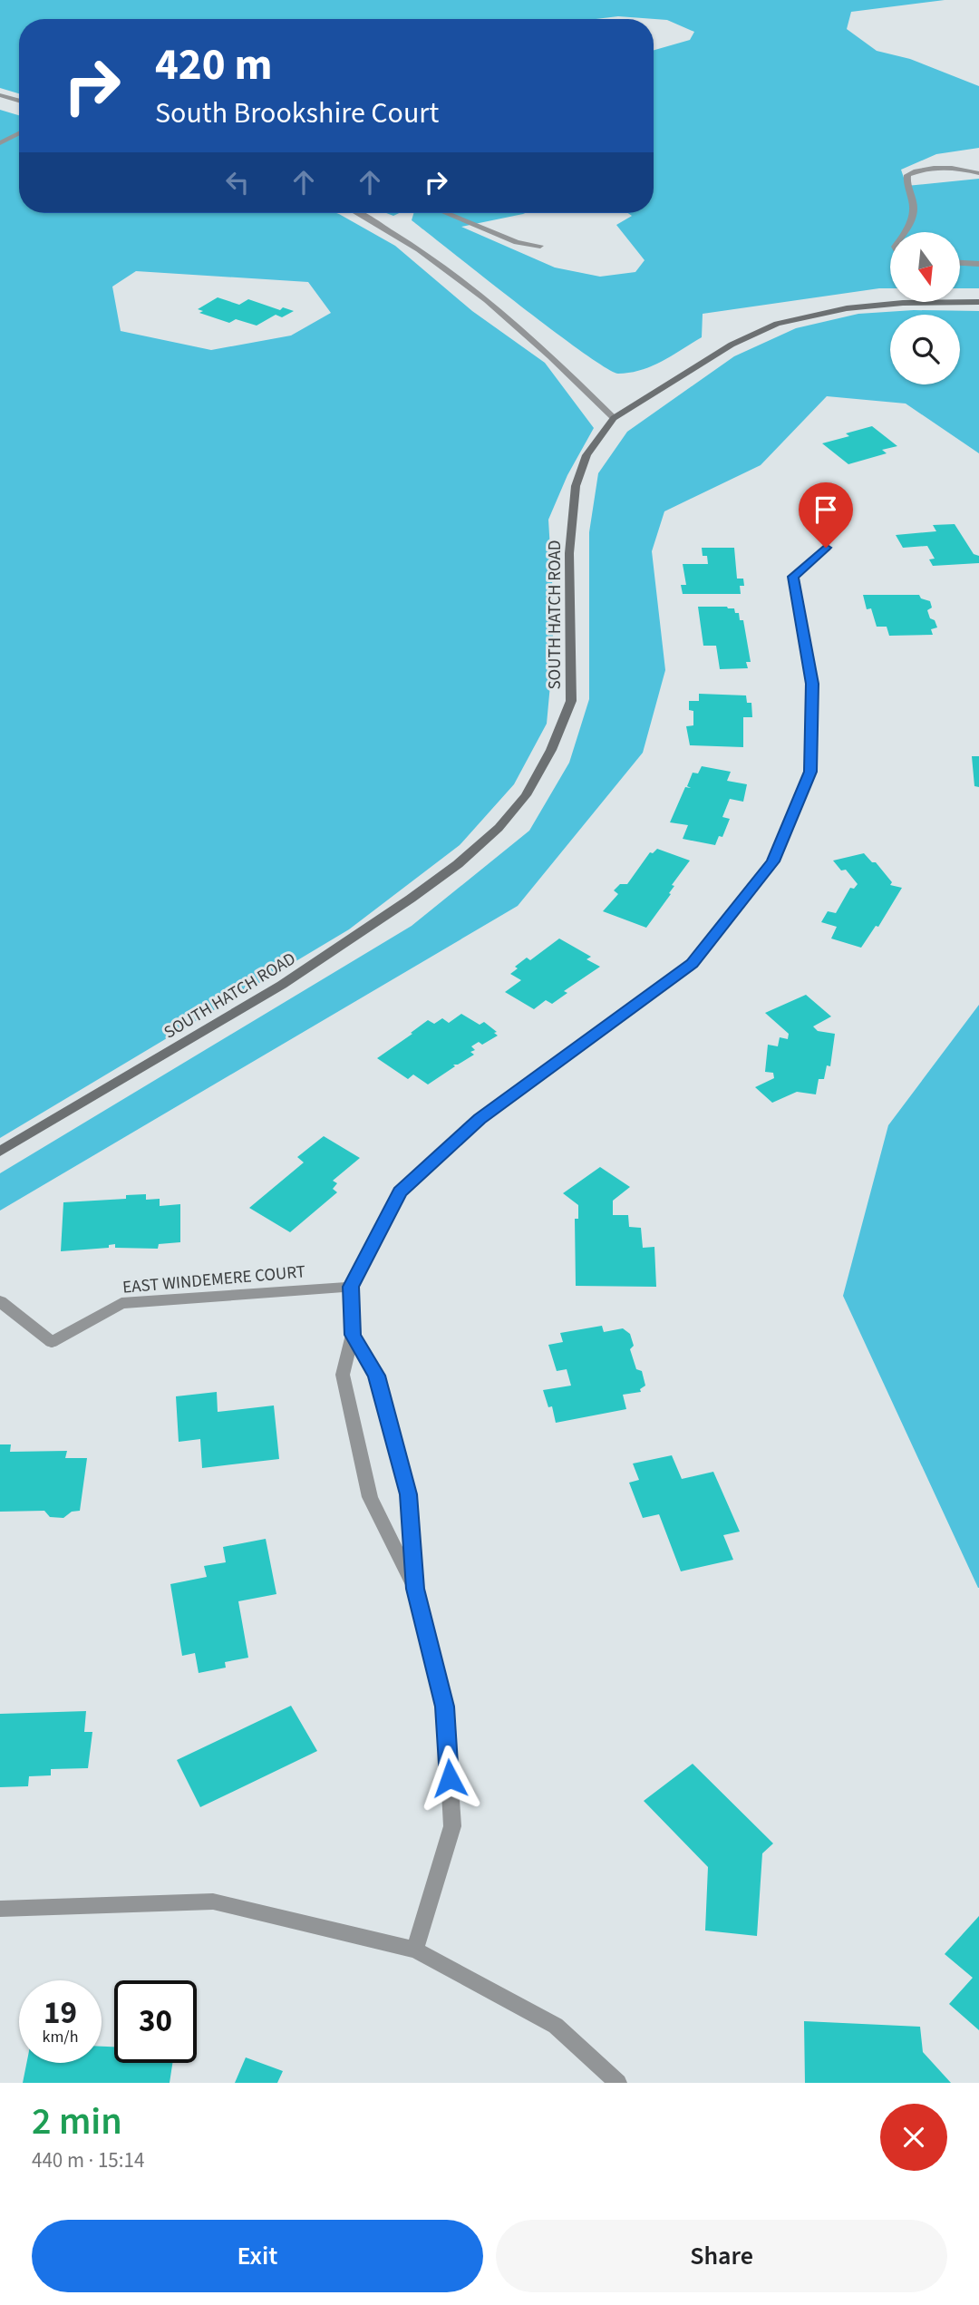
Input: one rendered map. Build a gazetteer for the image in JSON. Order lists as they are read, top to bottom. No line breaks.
{"streets":{"main road":["SOUTH HATCH ROAD"],"street":["EAST WINDEMERE COURT"]},"north":"bottom","page":{"turn":["420 m","South Brookshire Court"],"speed":"19 km/h","limit":"30","heading":["2 min","440 m · 15:14"],"buttons":["Exit","Share"]}}
